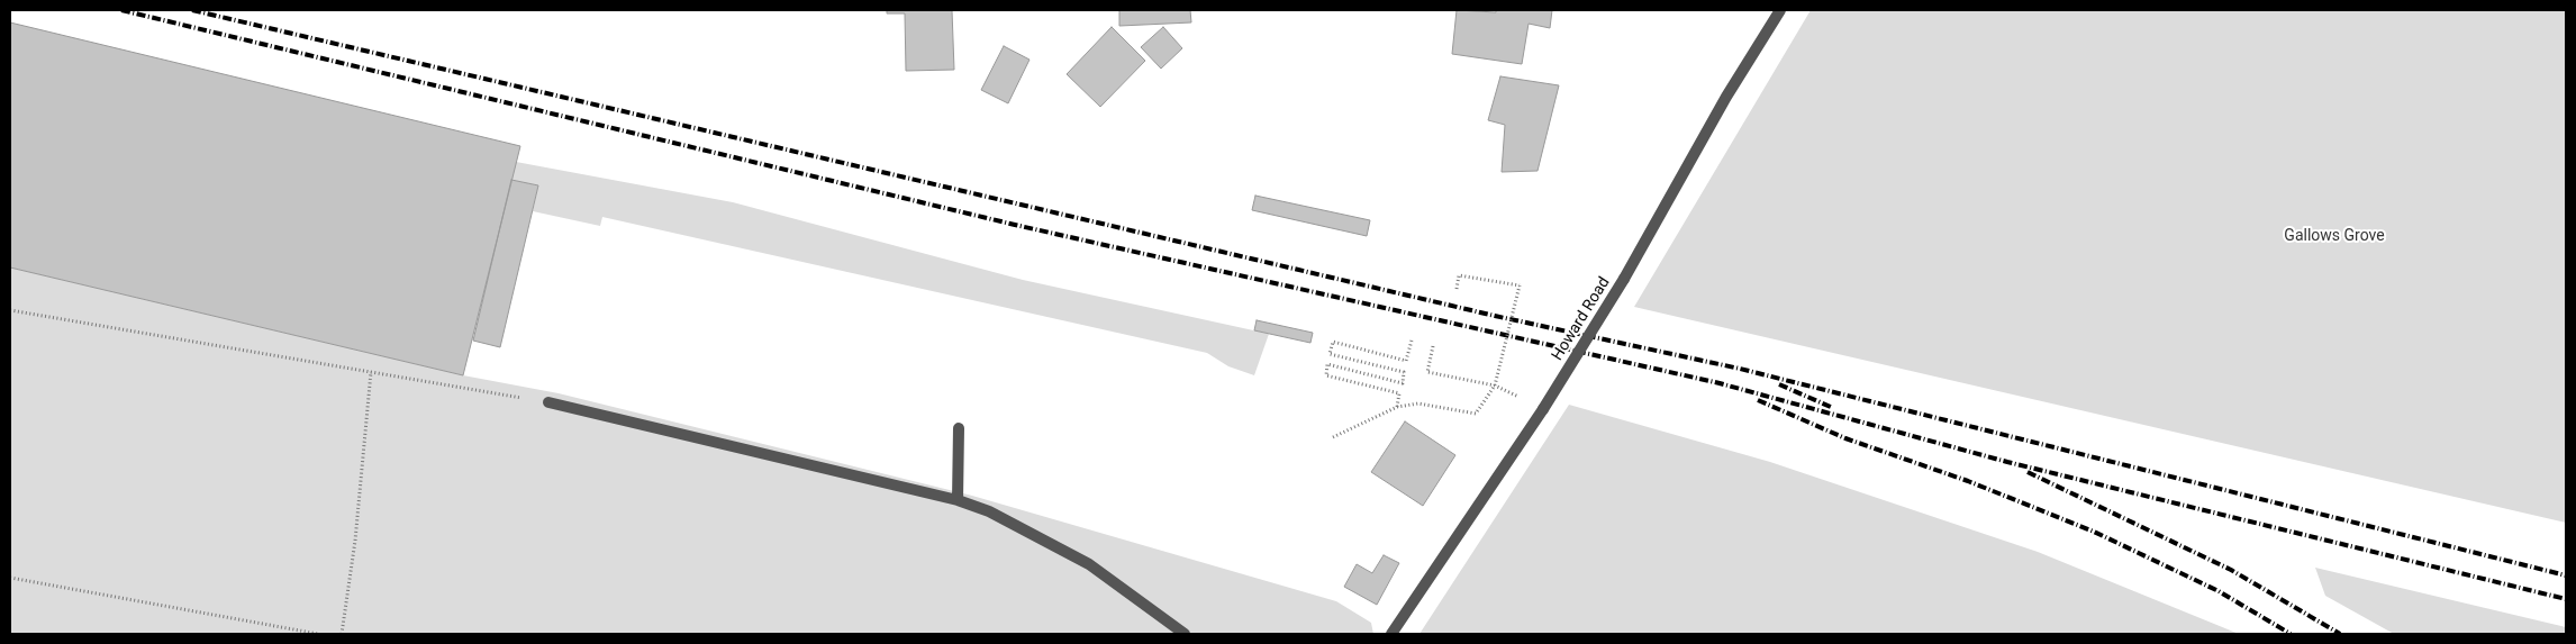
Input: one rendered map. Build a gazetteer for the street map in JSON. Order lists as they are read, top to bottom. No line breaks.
{"streets":{"street":["Howard Road"]},"parks":["Gallows Grove"]}
